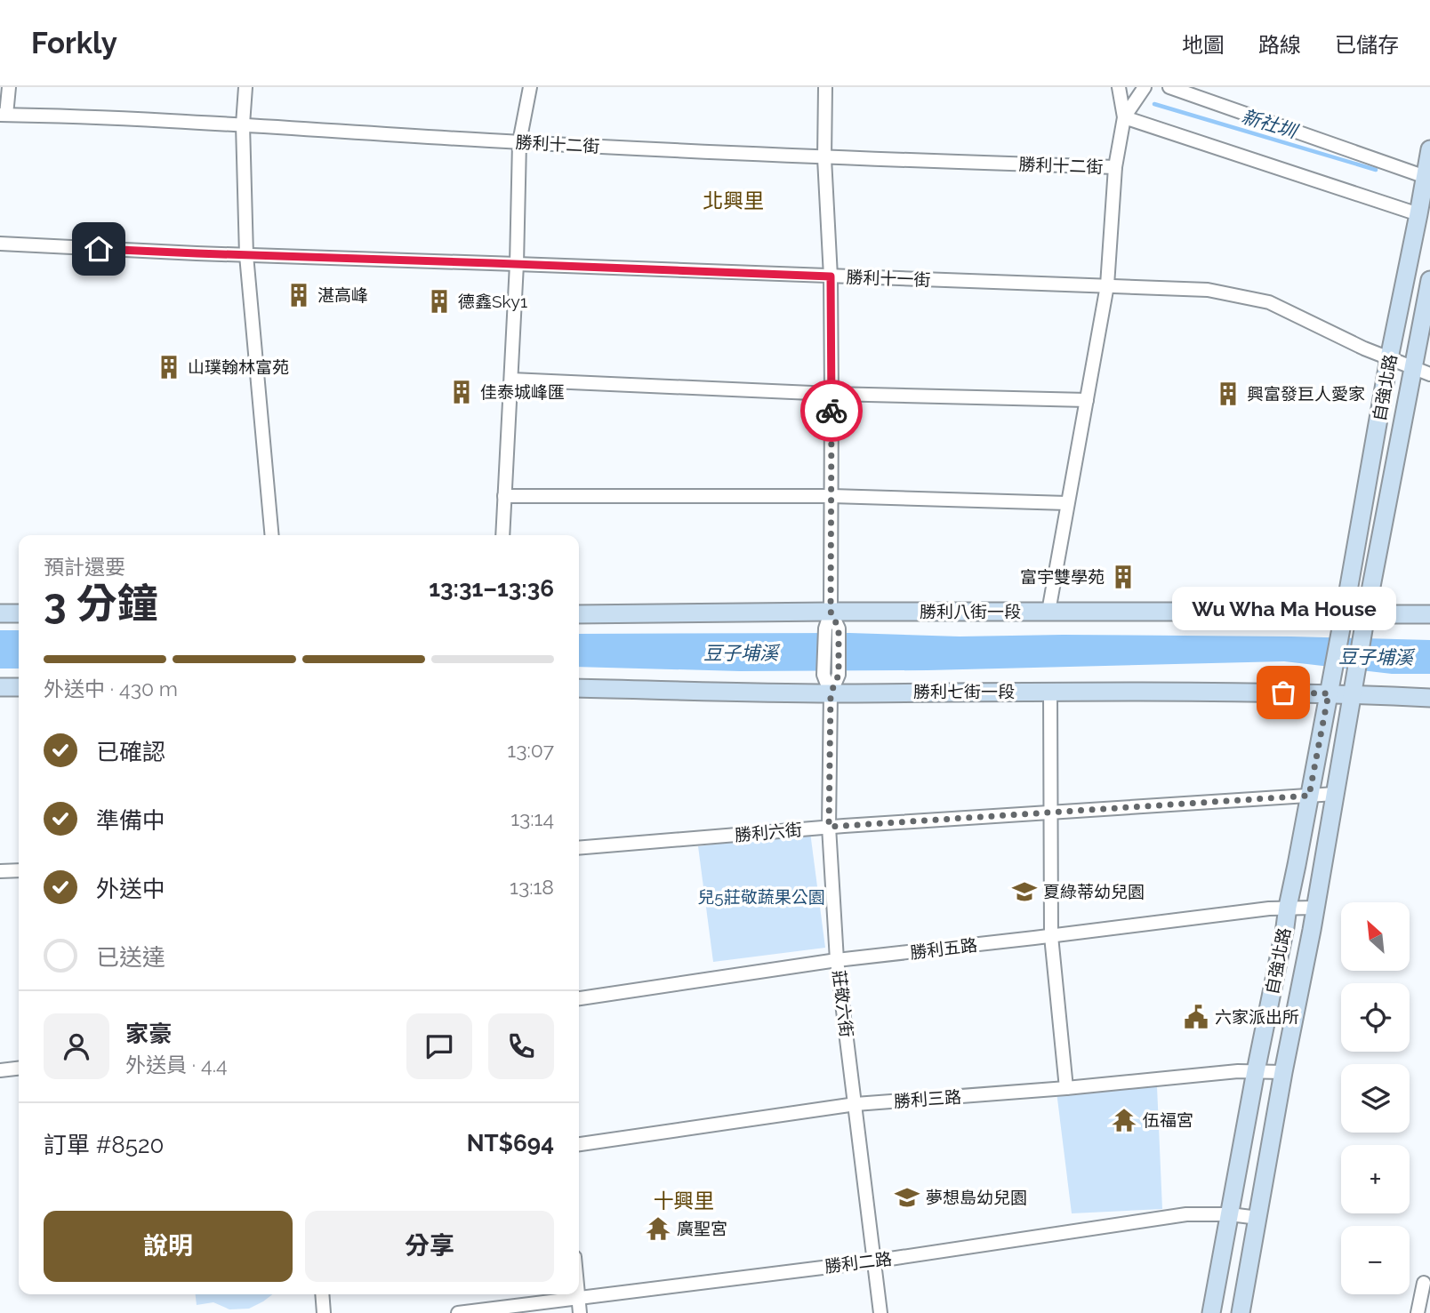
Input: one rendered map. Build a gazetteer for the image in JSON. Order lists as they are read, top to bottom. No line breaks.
{"streets":{"main road":["自強北路","勝利八街一段","勝利七街一段"],"street":["勝利十二街","勝利十一街","勝利六街","勝利五路","莊敬六街","勝利三路","勝利二路"]},"crossings":[["勝利十一街","自強北路"],["自強北路","勝利八街一段"],["自強北路","勝利七街一段"],["自強北路","勝利六街"],["自強北路","勝利五路"],["自強北路","勝利三路"],["自強北路","勝利二路"],["勝利七街一段","莊敬六街"],["勝利六街","莊敬六街"],["勝利五路","莊敬六街"],["莊敬六街","勝利三路"],["莊敬六街","勝利二路"]],"districts":["北興里","十興里"],"water":["新社圳","豆子埔溪"],"parks":["兒5莊敬蔬果公園"],"places":{"building":["湛高峰","德鑫Sky1","山璞翰林富苑","佳泰城峰匯","興富發巨人愛家","富宇雙學苑"],"other":["Wu Wha Ma House"],"school or university":["夏綠蒂幼兒園","夢想島幼兒園"],"public building":["六家派出所"],"temple":["伍福宮","廣聖宮"]},"north":"top left","page":{"header":"Forkly","nav":["地圖","路線","已儲存"],"heading":["3 分鐘","預計還要","13:31–13:36"],"panel":["家豪","外送員 · 4.4","訂單 #8520","NT$694"],"bubble":"Wu Wha Ma House","bar":"外送中 · 430 m","list":[["已確認","13:07"],["準備中","13:14"],["外送中","13:18"],"已送達"],"map_buttons":["+","−"],"buttons":["說明","分享"]}}
